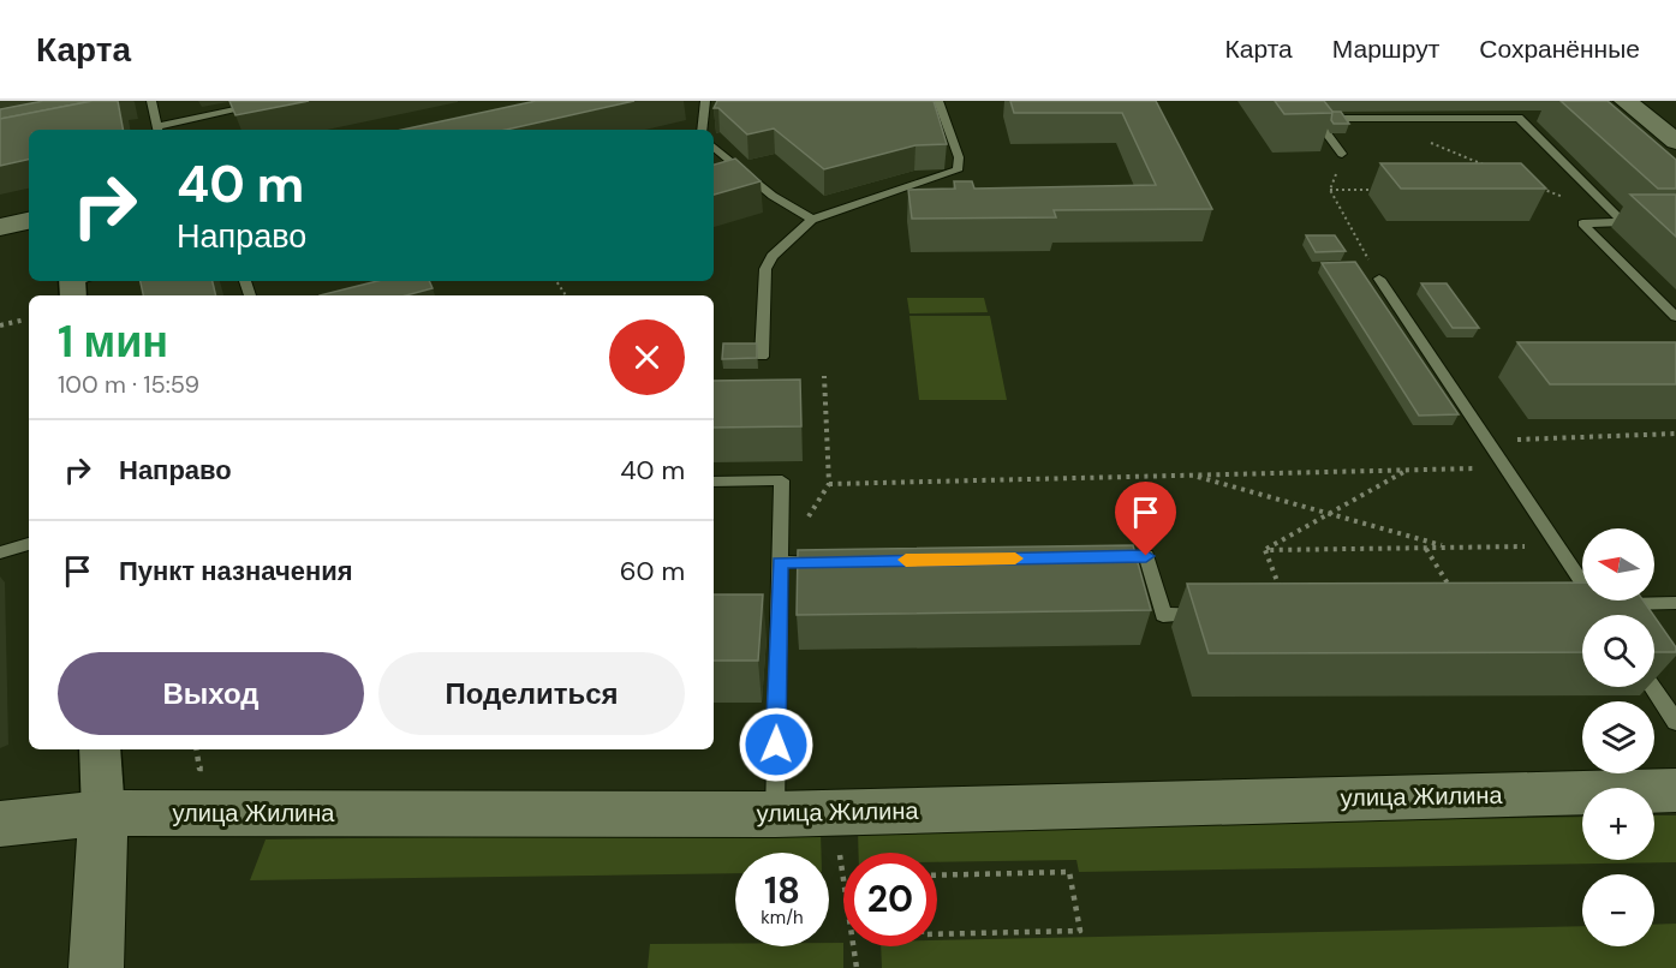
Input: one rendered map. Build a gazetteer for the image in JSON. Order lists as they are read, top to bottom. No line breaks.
{"streets":{"main road":["улица Жилина"]},"north":"left","page":{"header":"Карта","nav":["Карта","Маршрут","Сохранённые"],"turn":["40 m","Направо"],"heading":["1 мин","100 m · 15:59"],"list":[{"name":"Направо","value":"40 m"},{"name":"Пункт назначения","value":"60 m"}],"map_buttons":["+","−"],"buttons":["Выход","Поделиться"],"speed":"18 km/h","limit":"20"}}
